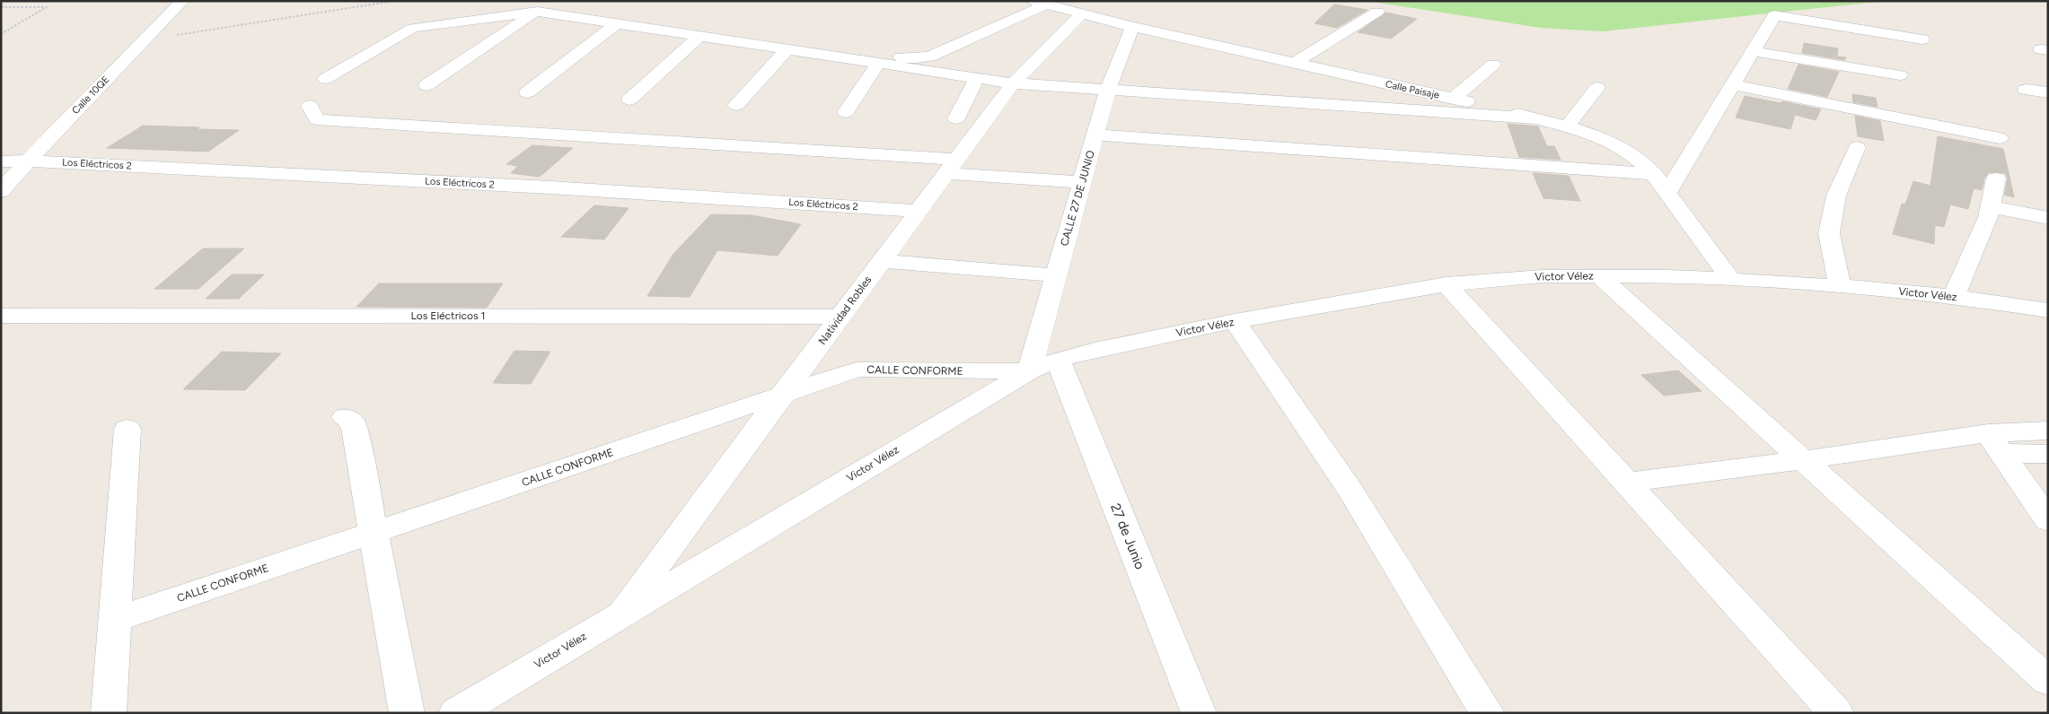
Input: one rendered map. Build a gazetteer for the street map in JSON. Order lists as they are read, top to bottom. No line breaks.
{"streets":{"street":["Calle Paisaje","Calle 10QE","Los Eléctricos 2","CALLE 27 DE JUNIO","Victor Vélez","Natividad Robles","Los Eléctricos 1","CALLE CONFORME","27 de Junio"]},"crossings":[["Calle Paisaje","CALLE 27 DE JUNIO"],["Calle Paisaje","Victor Vélez"],["Calle Paisaje","Natividad Robles"],["Calle 10QE","Los Eléctricos 2"],["Los Eléctricos 2","Natividad Robles"],["CALLE 27 DE JUNIO","Victor Vélez"],["CALLE 27 DE JUNIO","CALLE CONFORME"],["Victor Vélez","Natividad Robles"],["Victor Vélez","CALLE CONFORME"],["Victor Vélez","27 de Junio"],["Natividad Robles","Los Eléctricos 1"],["Natividad Robles","CALLE CONFORME"]]}
